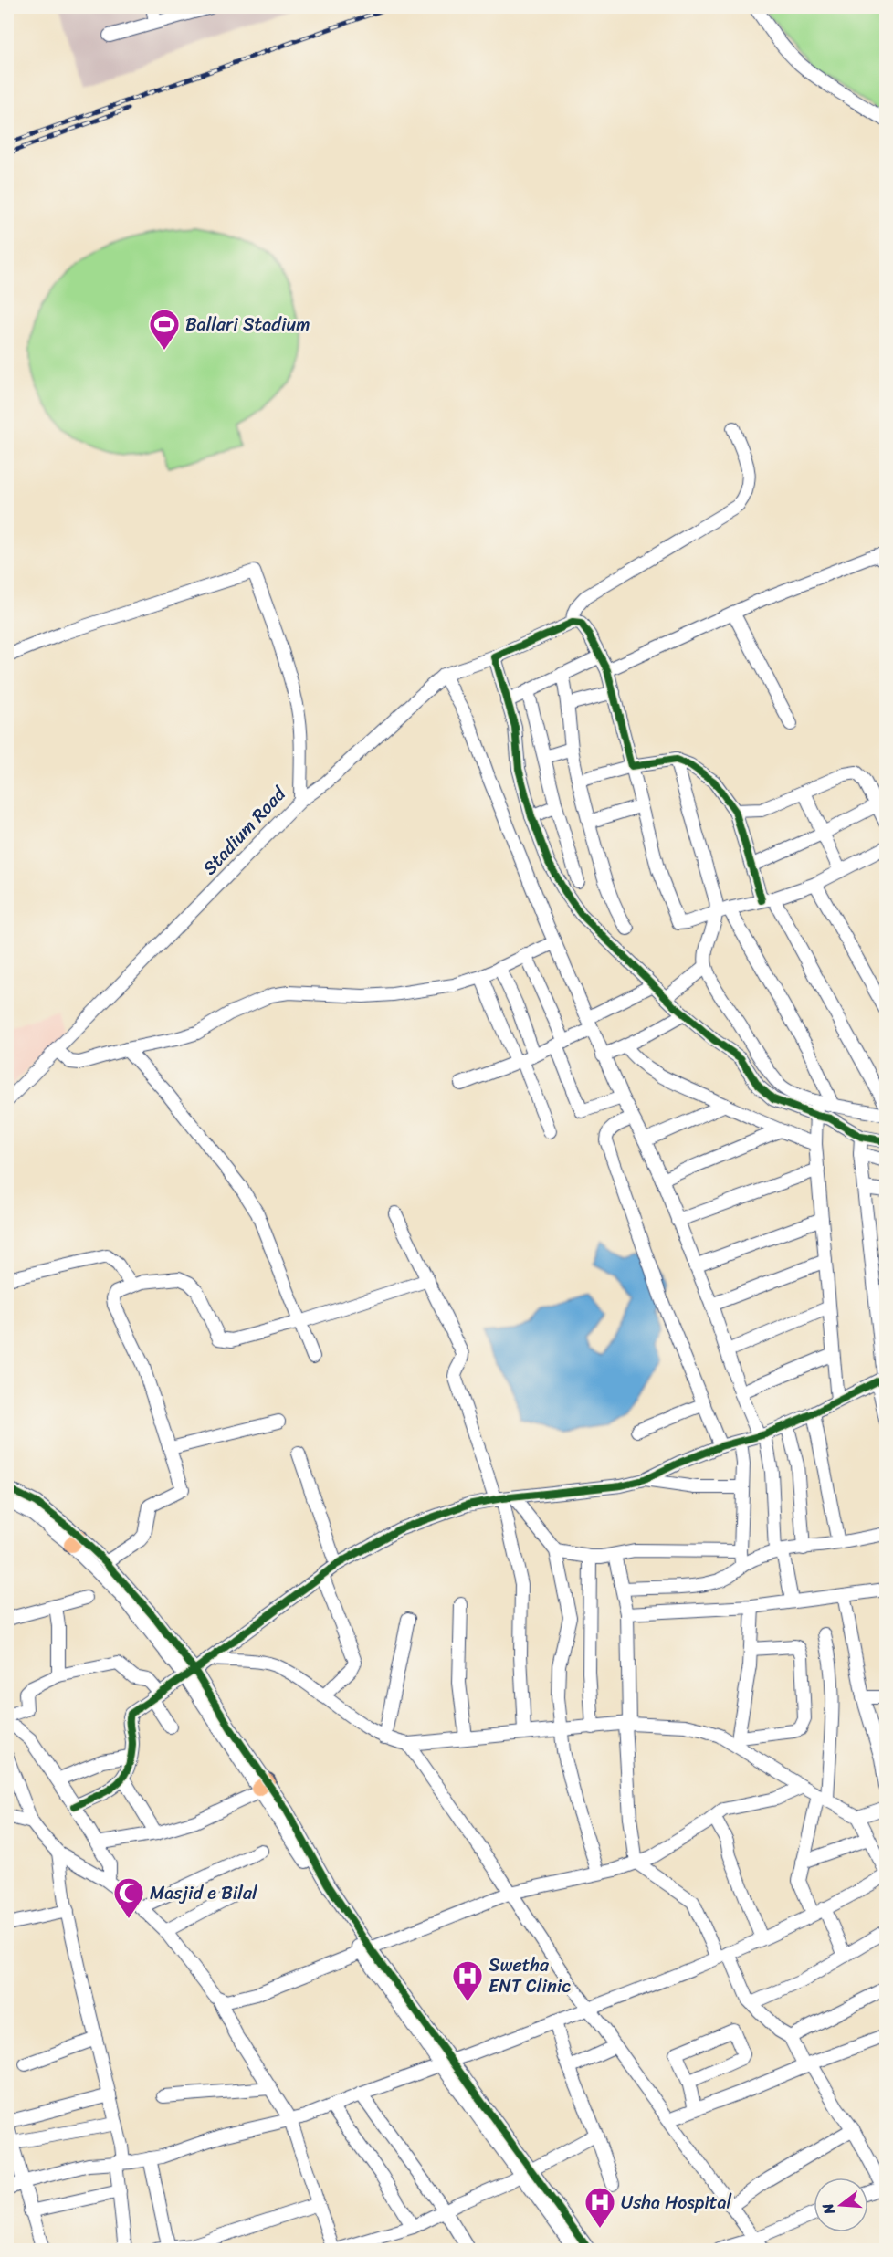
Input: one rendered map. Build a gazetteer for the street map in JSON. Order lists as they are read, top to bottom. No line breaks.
{"streets":{"street":["Stadium Road"]},"places":{"sports":["Ballari Stadium"],"mosque":["Masjid e Bilal"],"hospital":["Swetha ENT Clinic","Usha Hospital"]},"north":"left"}
